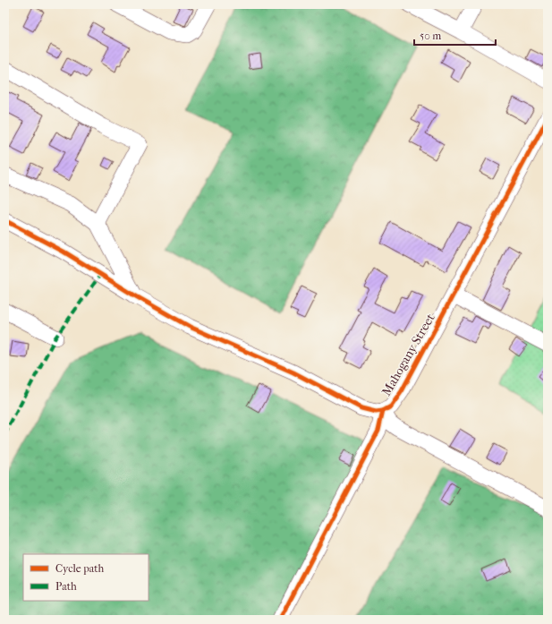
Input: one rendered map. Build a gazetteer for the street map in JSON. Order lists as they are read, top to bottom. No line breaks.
{"streets":{"street":["Mahogany Street"]},"legend":["Cycle path","Path"],"scale_bar":"50 m"}
